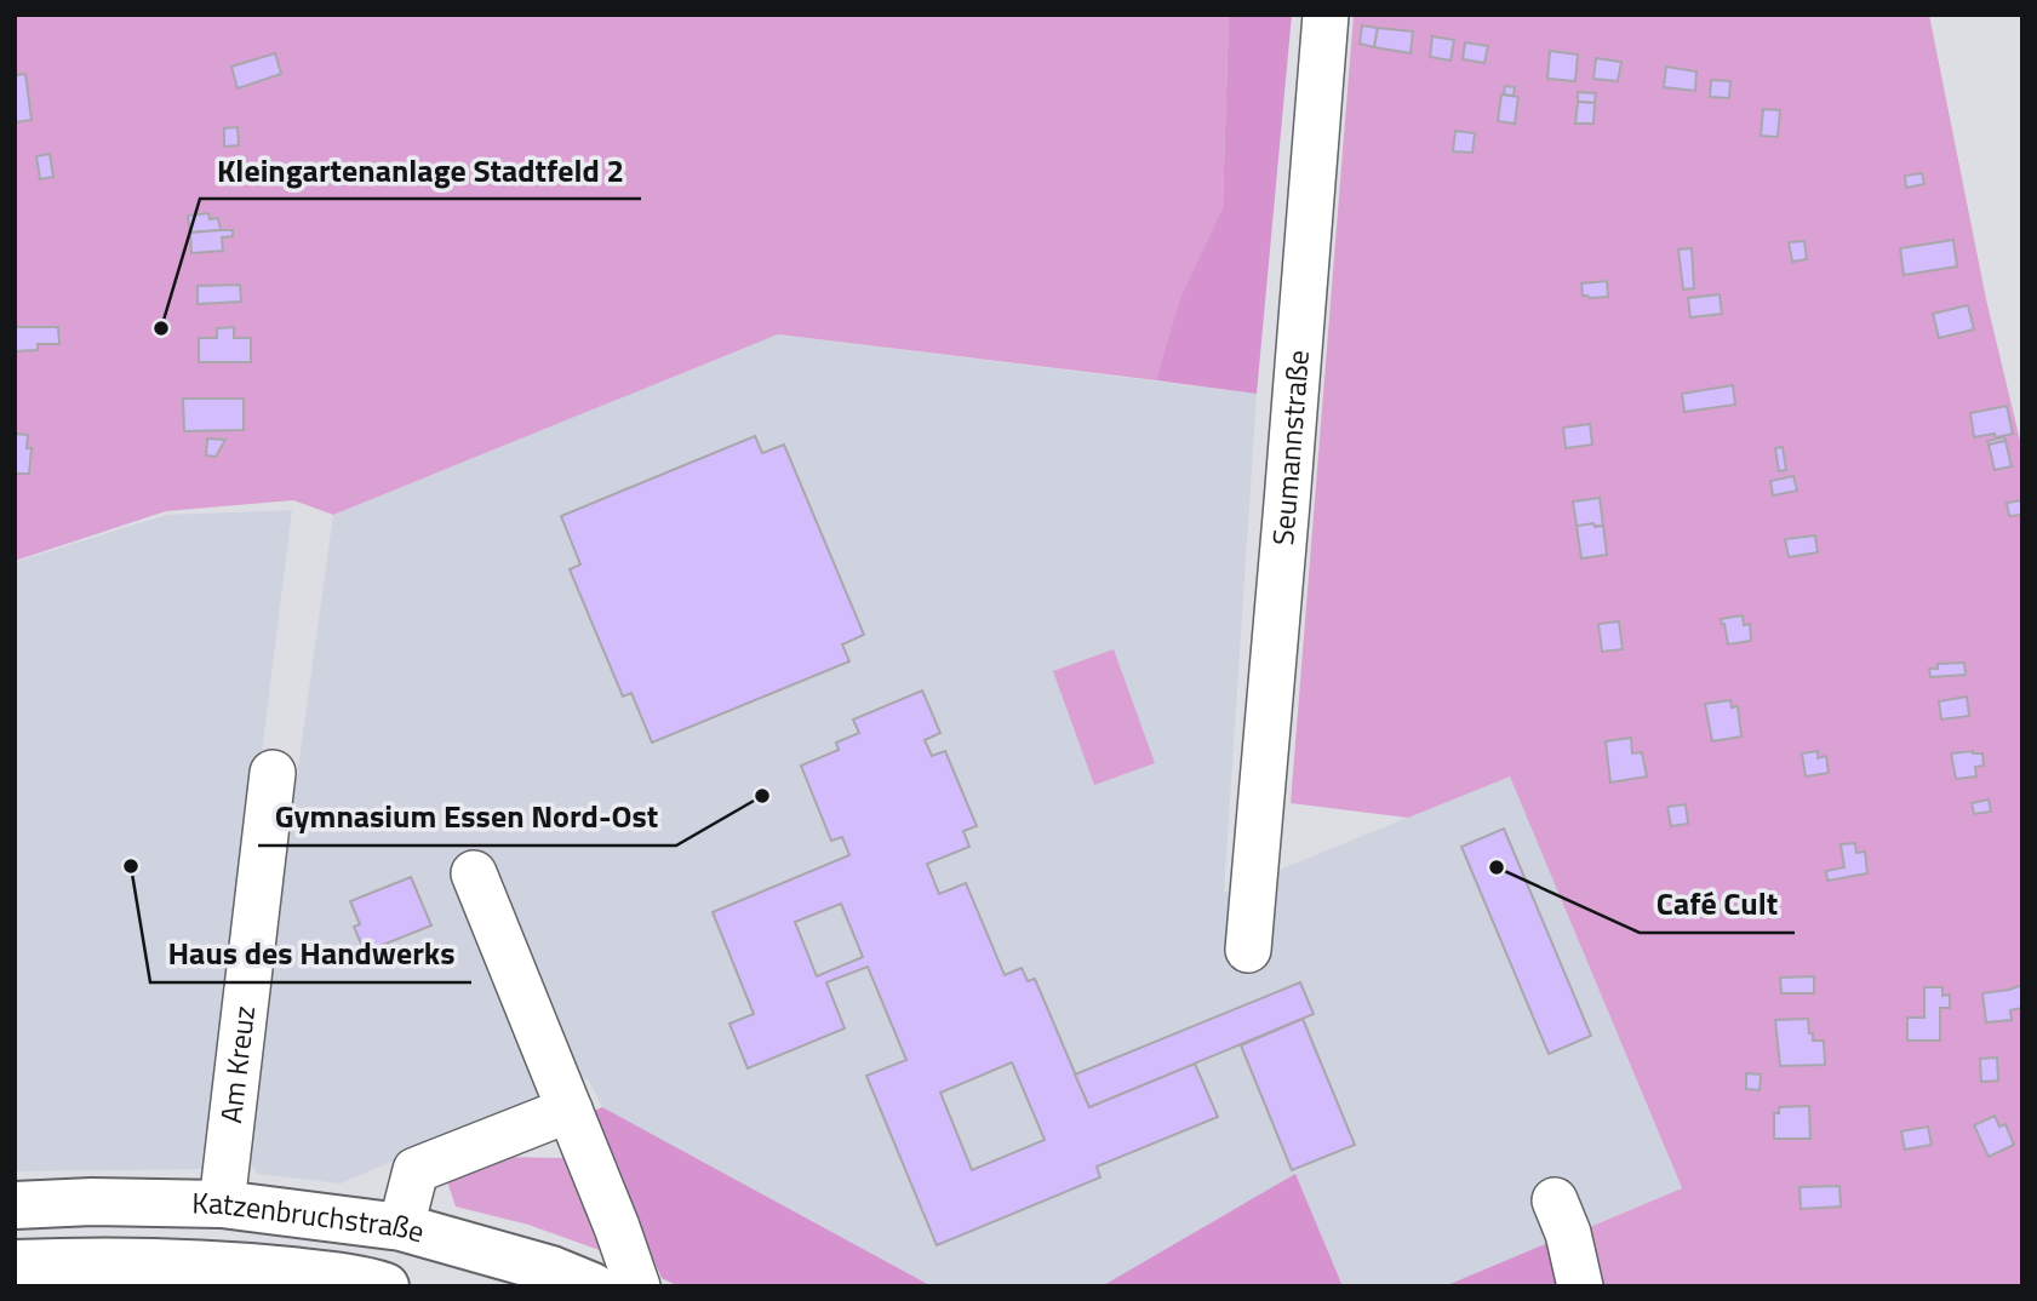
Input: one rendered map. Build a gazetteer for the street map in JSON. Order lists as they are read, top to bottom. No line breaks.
{"streets":{"main road":["Katzenbruchstraße"],"street":["Seumannstraße","Am Kreuz"]},"crossings":[["Am Kreuz","Katzenbruchstraße"]],"places":["Kleingartenanlage Stadtfeld 2","Gymnasium Essen Nord-Ost","Haus des Handwerks","Café Cult"]}
